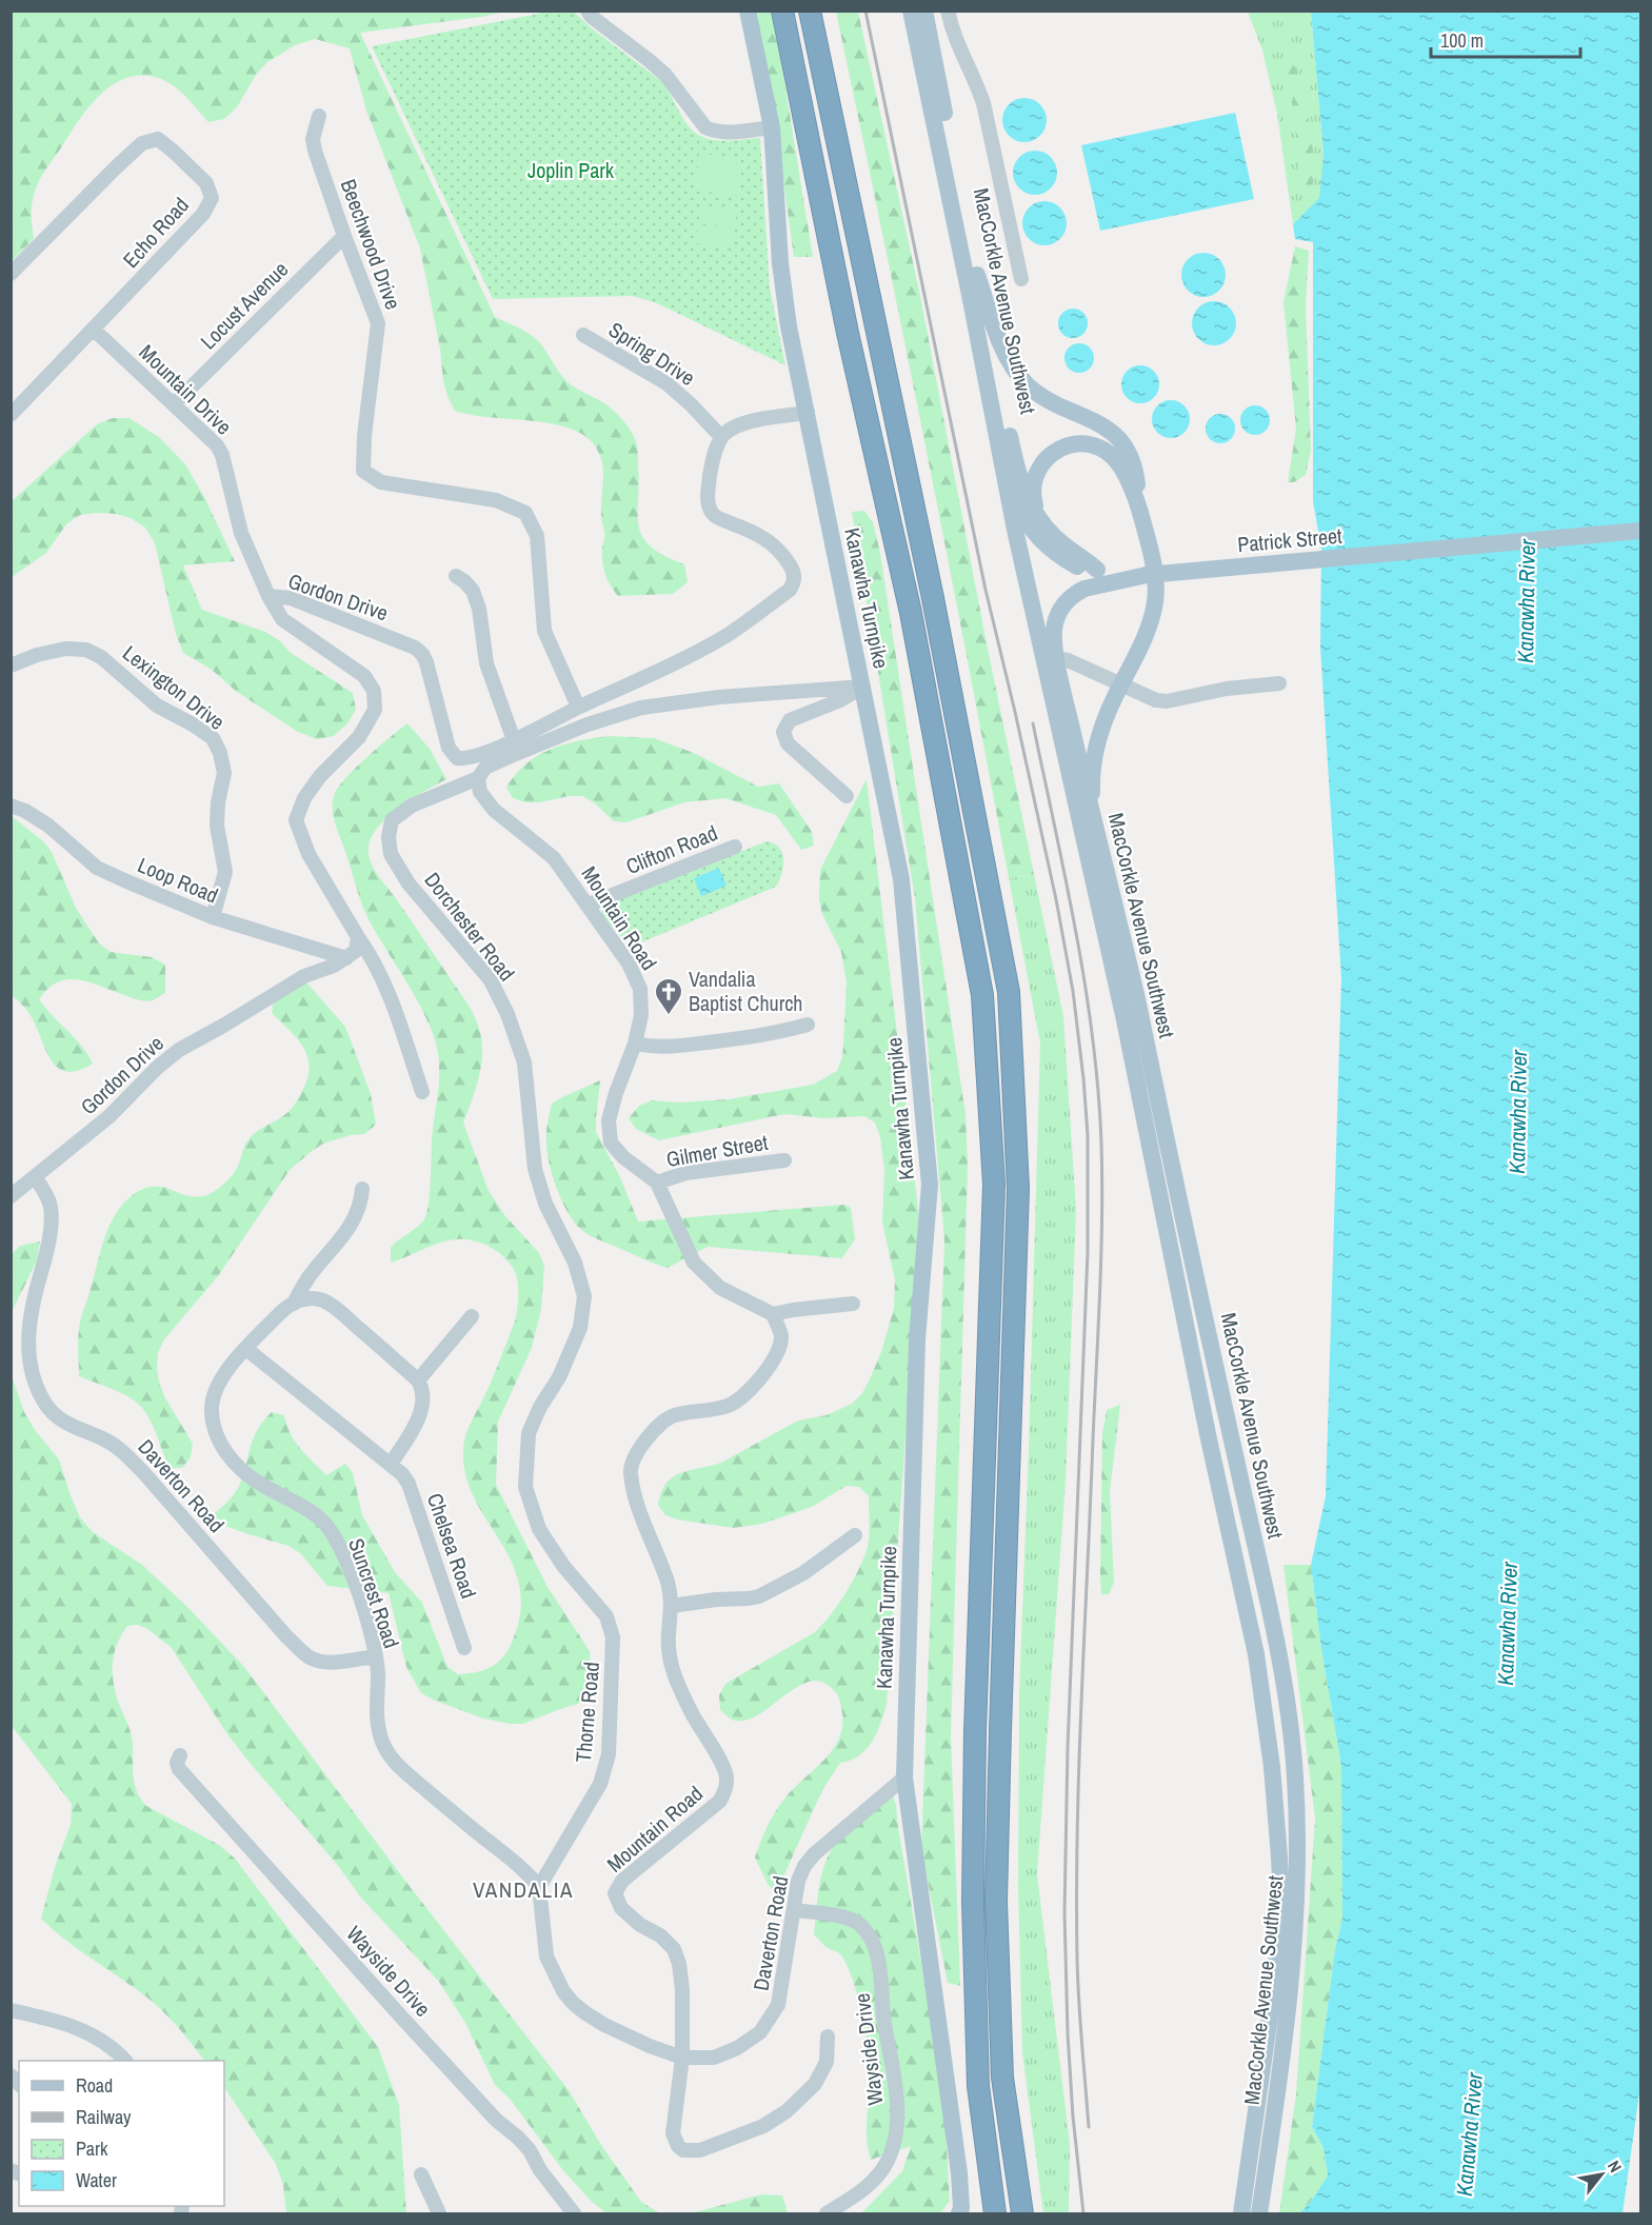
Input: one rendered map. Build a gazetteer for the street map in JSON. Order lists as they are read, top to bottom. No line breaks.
{"streets":{"main road":["MacCorkle Avenue Southwest","Patrick Street","Kanawha Turnpike"],"street":["Echo Road","Beechwood Drive","Locust Avenue","Spring Drive","Mountain Drive","Gordon Drive","Lexington Drive","Clifton Road","Loop Road","Mountain Road","Dorchester Road","Gilmer Street","Daverton Road","Chelsea Road","Suncrest Road","Thorne Road","Wayside Drive"]},"crossings":[["Echo Road","Mountain Drive"],["Beechwood Drive","Locust Avenue"],["Beechwood Drive","Gordon Drive"],["MacCorkle Avenue Southwest","Patrick Street"],["Locust Avenue","Mountain Drive"],["Spring Drive","Gordon Drive"],["Mountain Drive","Gordon Drive"],["Gordon Drive","Loop Road"],["Gordon Drive","Daverton Road"],["Kanawha Turnpike","Daverton Road"],["Lexington Drive","Loop Road"],["Clifton Road","Mountain Road"],["Mountain Road","Dorchester Road"],["Mountain Road","Gilmer Street"],["Mountain Road","Daverton Road"],["Dorchester Road","Thorne Road"],["Daverton Road","Suncrest Road"],["Daverton Road","Thorne Road"],["Daverton Road","Wayside Drive"],["Chelsea Road","Suncrest Road"],["Suncrest Road","Thorne Road"]],"districts":["VANDALIA"],"water":["Kanawha River"],"parks":["Joplin Park"],"places":{"church":["Vandalia Baptist Church"]},"legend":["Road","Railway","Park","Water"],"scale_bar":"100 m","north":"top right"}
